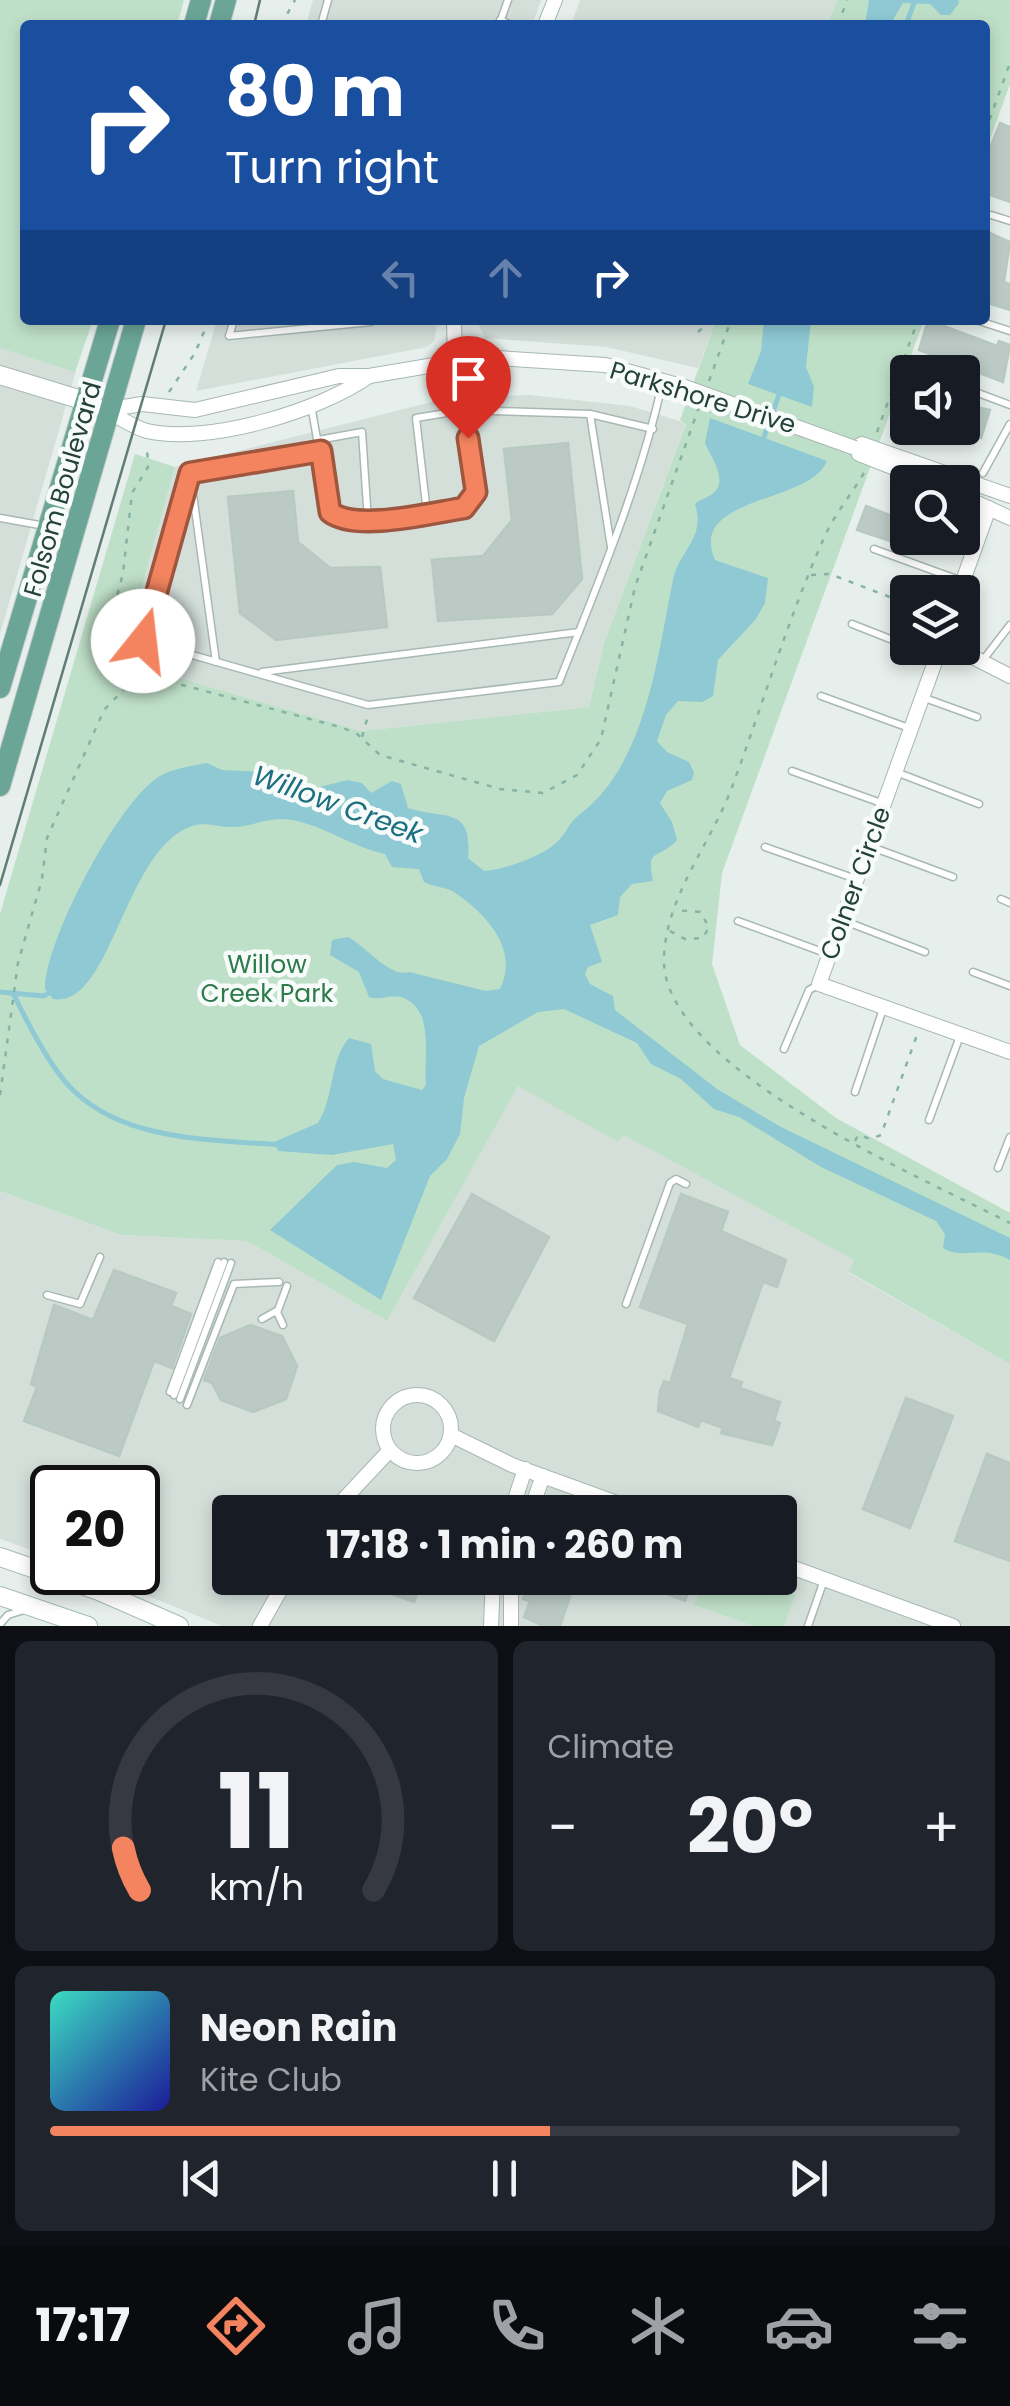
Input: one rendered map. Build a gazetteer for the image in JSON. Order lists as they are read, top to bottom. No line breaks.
{"streets":{"main road":["Parkshore Drive","Folsom Boulevard"],"street":["Colner Circle"]},"crossings":[["Parkshore Drive","Folsom Boulevard"]],"water":["Willow Creek"],"parks":["Willow Creek Park"],"page":{"turn":["80 m","Turn right"],"limit":"20","trip":"17:18 · 1 min · 260 m","tile":"Climate","heat":["−","20°","+"],"song":["Neon Rain","Kite Club"],"tabs":"17:17","gauge":["11","km/h"]}}
